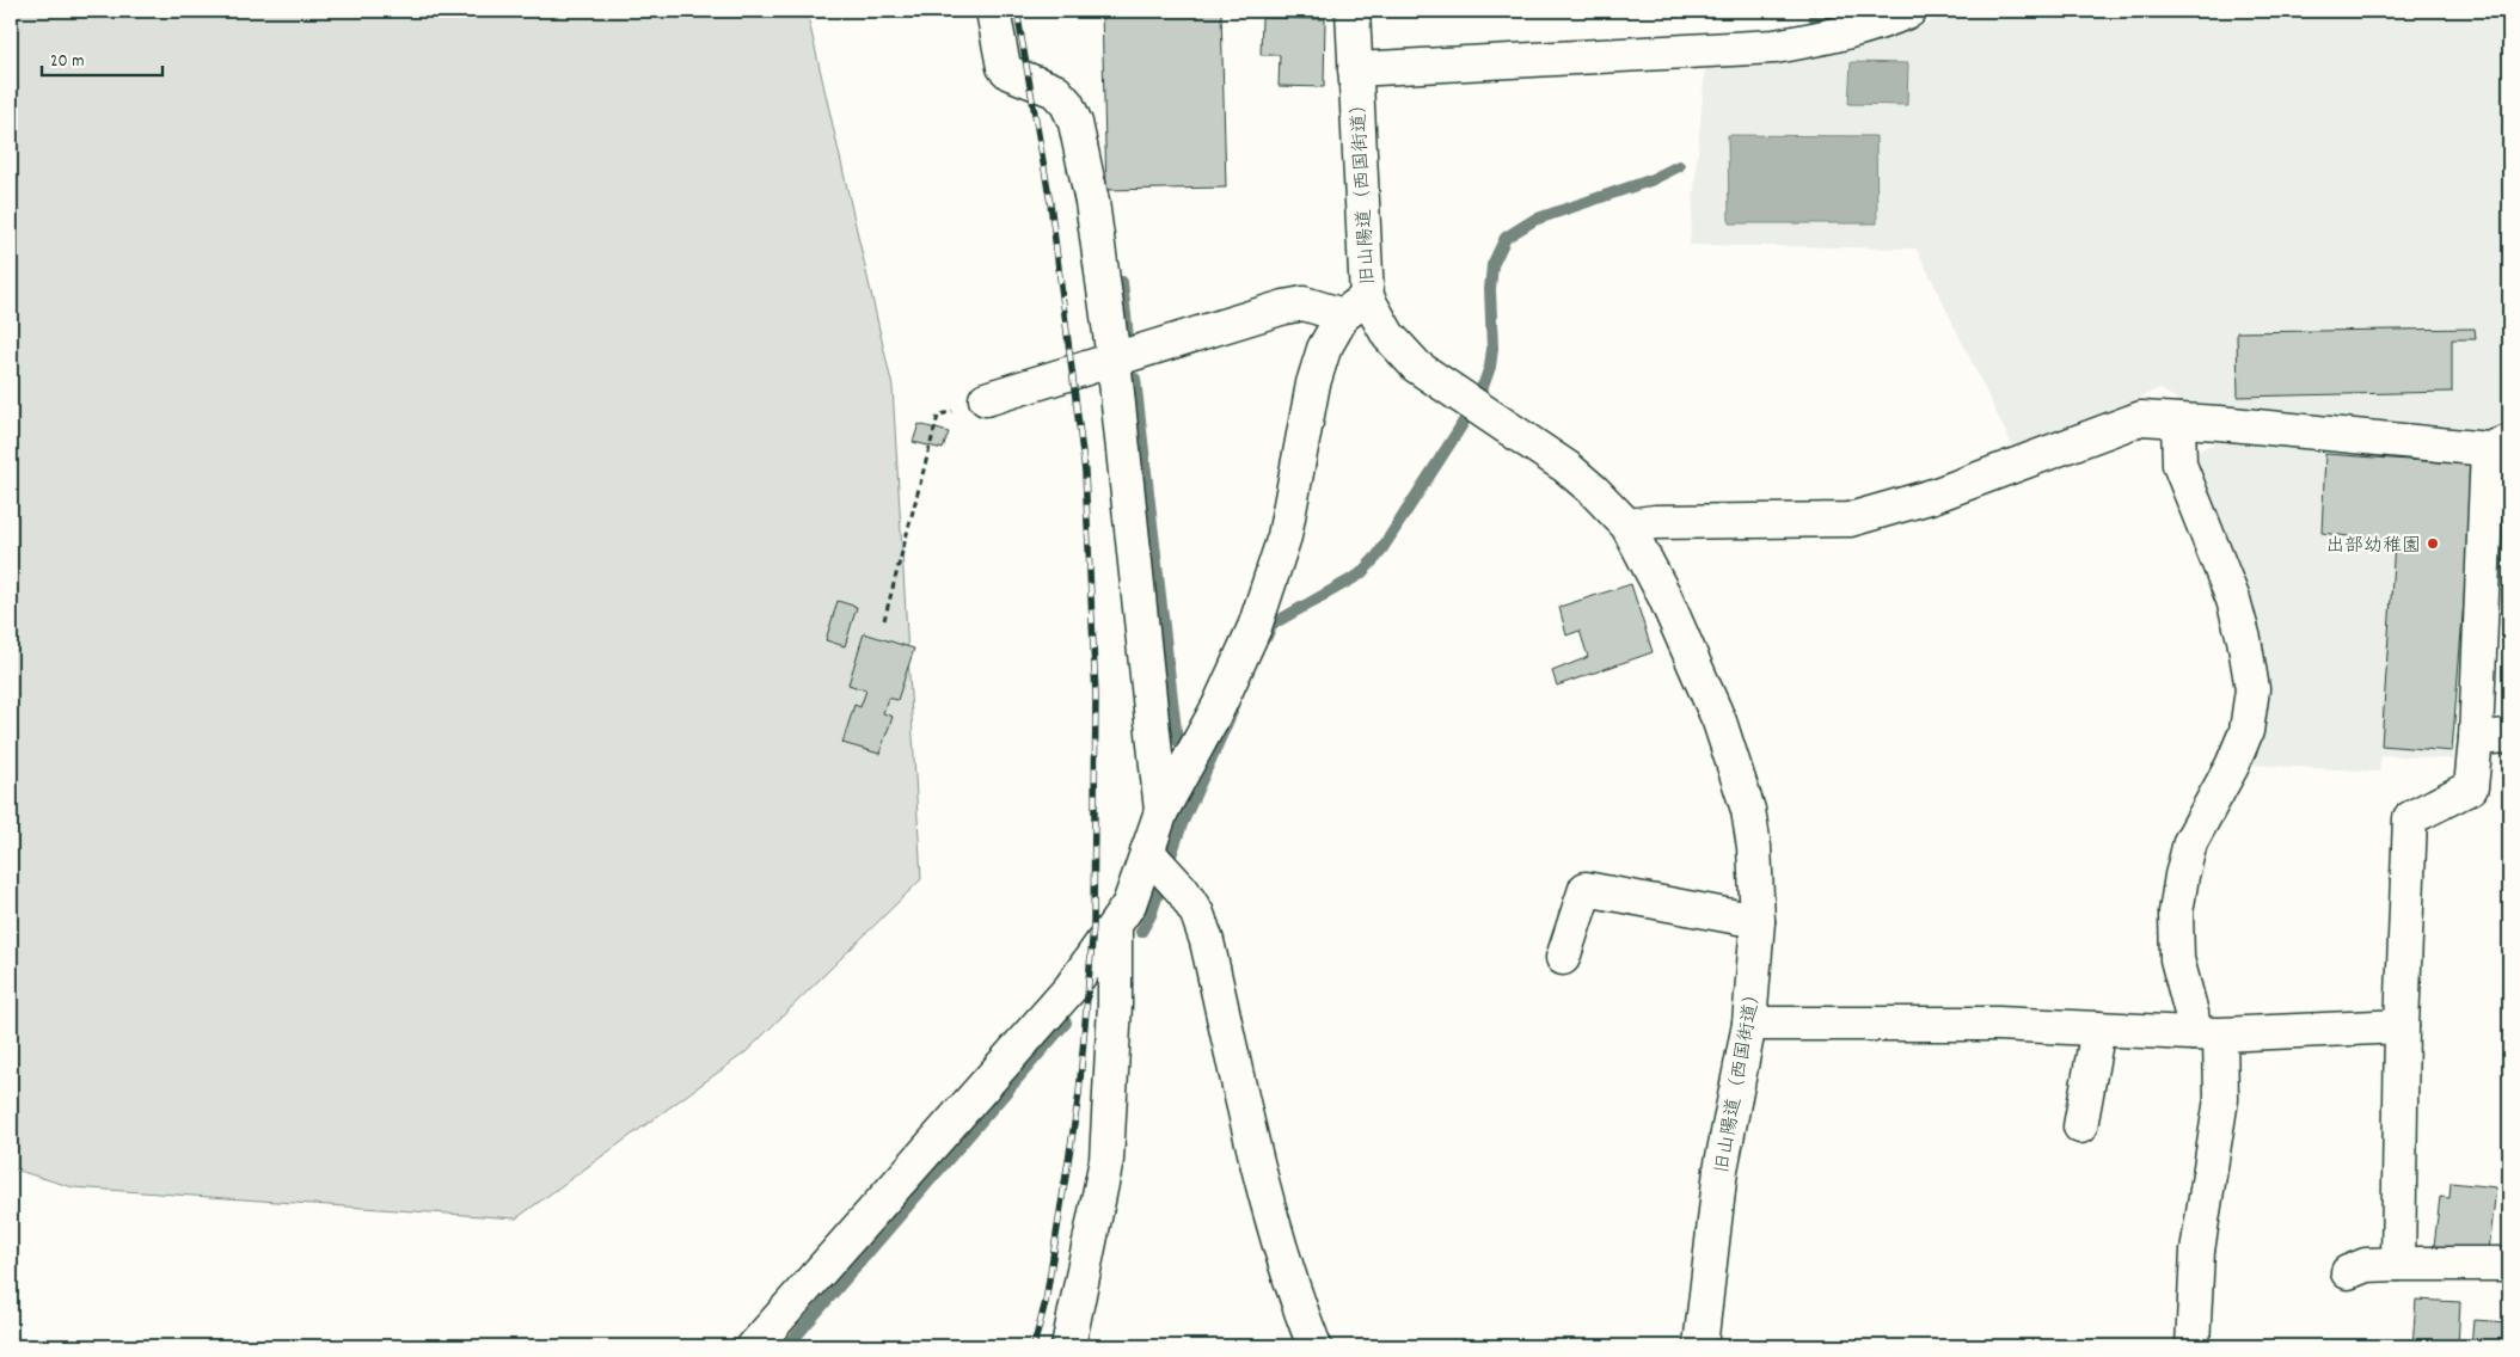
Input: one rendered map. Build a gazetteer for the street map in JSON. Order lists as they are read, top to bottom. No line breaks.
{"streets":{"street":["旧山陽道（西国街道）"]},"places":["出部幼稚園"],"scale_bar":"20 m"}
